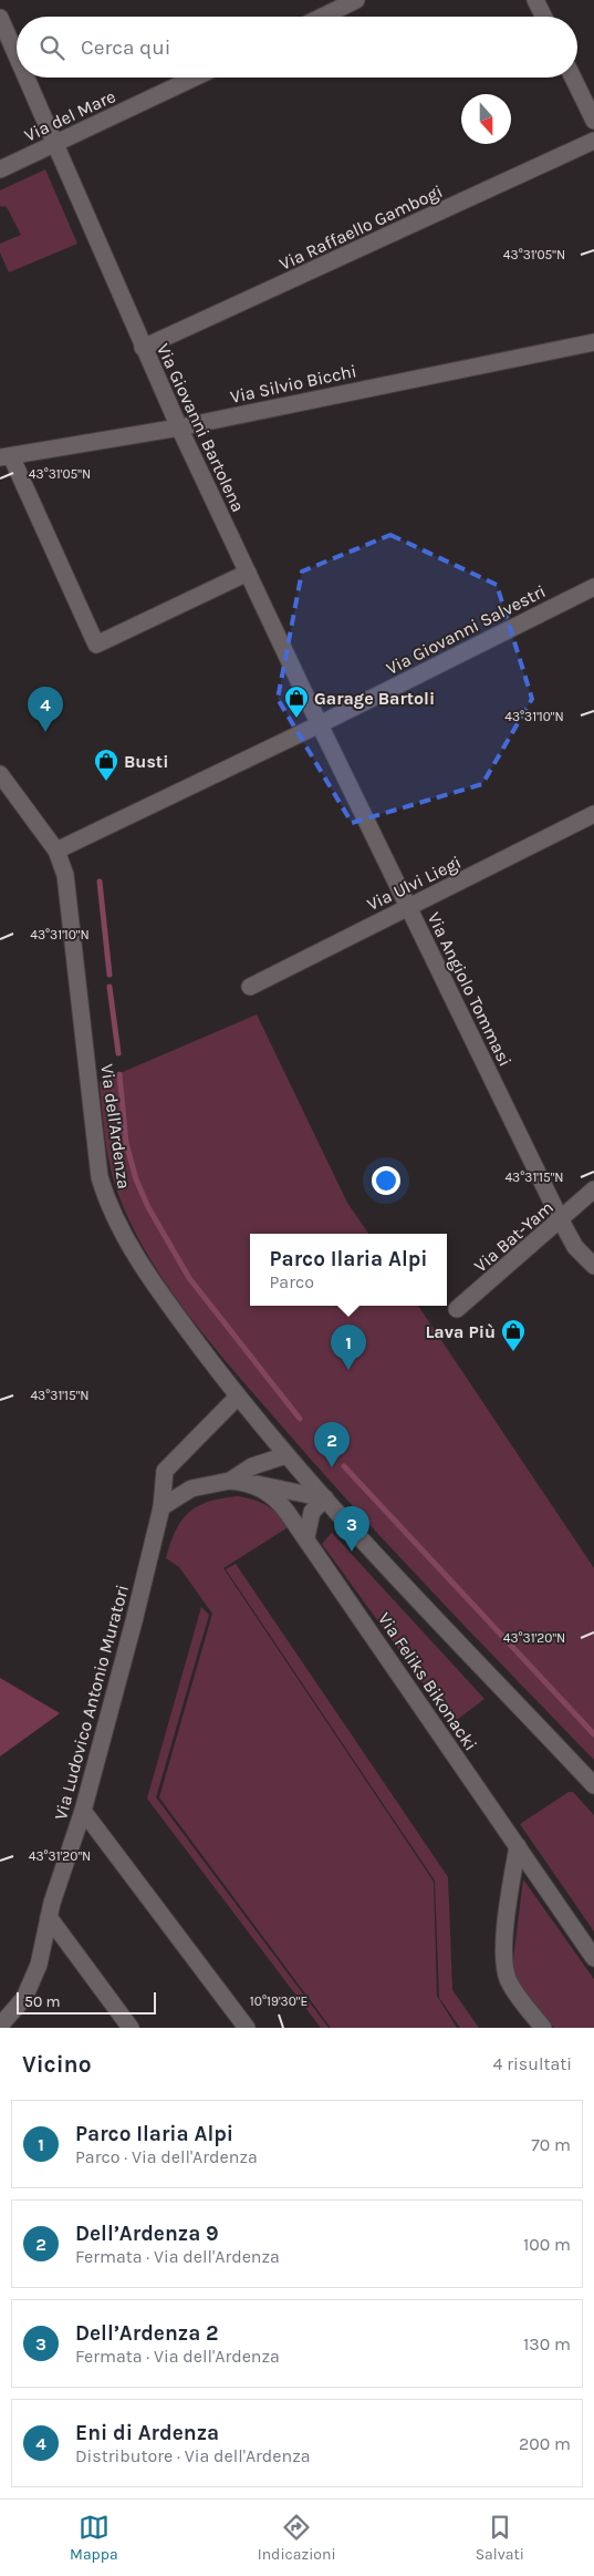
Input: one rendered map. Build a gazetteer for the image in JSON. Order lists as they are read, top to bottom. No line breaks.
{"streets":{"street":["Via del Mare","Via Raffaello Gambogi","Via Silvio Bicchi","Via Giovanni Bartolena","Via Giovanni Salvestri","Via Ulvi Liegi","Via Angiolo Tommasi","Via dell'Ardenza","Via Bat-Yam","Via Feliks Bikonacki","Via Ludovico Antonio Muratori"]},"crossings":[["Via del Mare","Via Giovanni Bartolena"],["Via Raffaello Gambogi","Via Giovanni Bartolena"],["Via Silvio Bicchi","Via Giovanni Bartolena"],["Via Giovanni Bartolena","Via Giovanni Salvestri"],["Via Giovanni Bartolena","Via Angiolo Tommasi"],["Via Giovanni Salvestri","Via Angiolo Tommasi"],["Via Giovanni Salvestri","Via dell'Ardenza"],["Via Ulvi Liegi","Via Angiolo Tommasi"],["Via Angiolo Tommasi","Via Bat-Yam"],["Via dell'Ardenza","Via Ludovico Antonio Muratori"]],"places":{"shop":["Garage Bartoli","Busti","Lava Più"]},"scale_bar":"50 m","north":"bottom","page":{"search":"Cerca qui","pins":["4","1","2","3"],"popup":["Parco Ilaria Alpi","Parco"],"scale":"50 m","heading":["Vicino","4 risultati"],"list":[{"mark":"1","name":"Parco Ilaria Alpi","note":"Parco · Via dell'Ardenza","value":"70 m"},{"mark":"2","name":"Dell’Ardenza 9","note":"Fermata · Via dell'Ardenza","value":"100 m"},{"mark":"3","name":"Dell’Ardenza 2","note":"Fermata · Via dell'Ardenza","value":"130 m"},{"mark":"4","name":"Eni di Ardenza","note":"Distributore · Via dell'Ardenza","value":"200 m"}],"nav":["Mappa","Indicazioni","Salvati"]},"coordinates":["43°31'05\"N","43°31'10\"N","43°31'15\"N","43°31'20\"N","10°19'30\"E"]}
